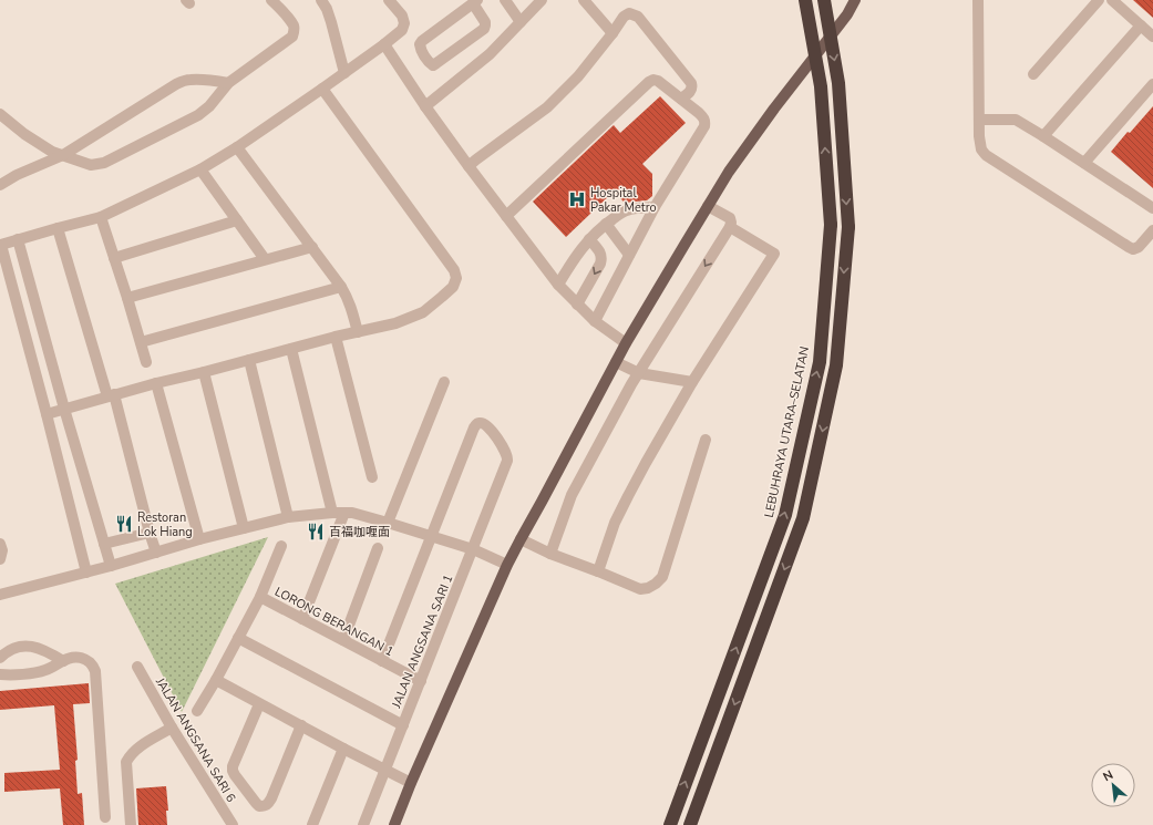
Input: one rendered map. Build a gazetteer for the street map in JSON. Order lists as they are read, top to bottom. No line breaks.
{"streets":{"highway":["LEBUHRAYA UTARA–SELATAN"],"street":["LORONG BERANGAN 1","JALAN ANGSANA SARI 1","JALAN ANGSANA SARI 6"]},"crossings":[["LORONG BERANGAN 1","JALAN ANGSANA SARI 1"]],"places":{"hospital":["Hospital Pakar Metro"],"restaurant":["Restoran Lok Hiang","百福咖喱面"]},"north":"top left"}
